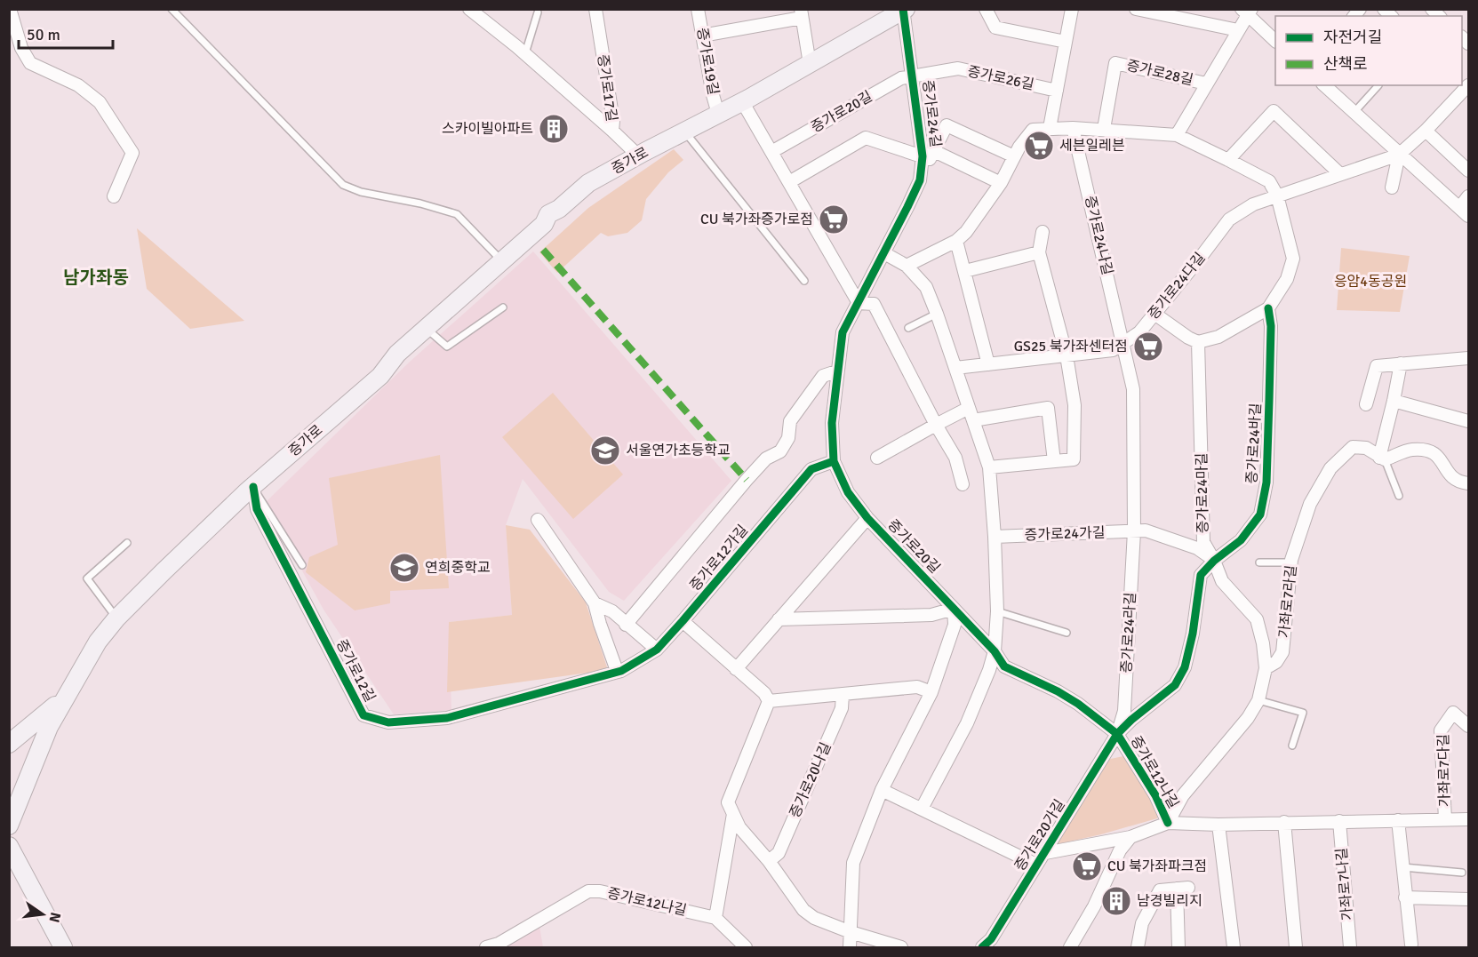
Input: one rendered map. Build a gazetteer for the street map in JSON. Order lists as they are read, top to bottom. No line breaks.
{"streets":{"main road":["증가로"],"street":["증가로19길","증가로28길","증가로26길","증가로17길","증가로20길","증가로24길","증가로24나길","증가로24다길","증가로24바길","증가로24마길","증가로24가길","증가로12가길","가좌로7라길","증가로24라길","증가로12길","가좌로7다길","증가로12나길","증가로20나길","증가로20가길","가좌로7나길"]},"crossings":[["증가로19길","증가로"],["증가로26길","증가로20길"],["증가로26길","증가로24길"],["증가로17길","증가로"],["증가로20길","증가로24길"],["증가로20길","증가로12가길"],["증가로20길","증가로24라길"],["증가로20길","증가로12나길"],["증가로20길","증가로20가길"],["증가로24길","증가로"],["증가로","증가로12길"],["증가로24나길","증가로24다길"],["증가로24나길","증가로24라길"],["증가로24다길","증가로24라길"],["증가로24바길","증가로24마길"],["증가로24가길","증가로24라길"],["증가로12가길","증가로12길"],["증가로24라길","증가로12나길"],["증가로24라길","증가로20가길"],["증가로12나길","증가로20가길"]],"districts":["남가좌동"],"parks":["응암4동공원"],"places":{"building":["스카이빌아파트","남경빌리지"],"supermarket":["세븐일레븐","CU 북가좌증가로점","GS25 북가좌센터점","CU 북가좌파크점"],"school or university":["서울연가초등학교","연희중학교"]},"legend":["자전거길","산책로"],"scale_bar":"50 m","north":"right"}
